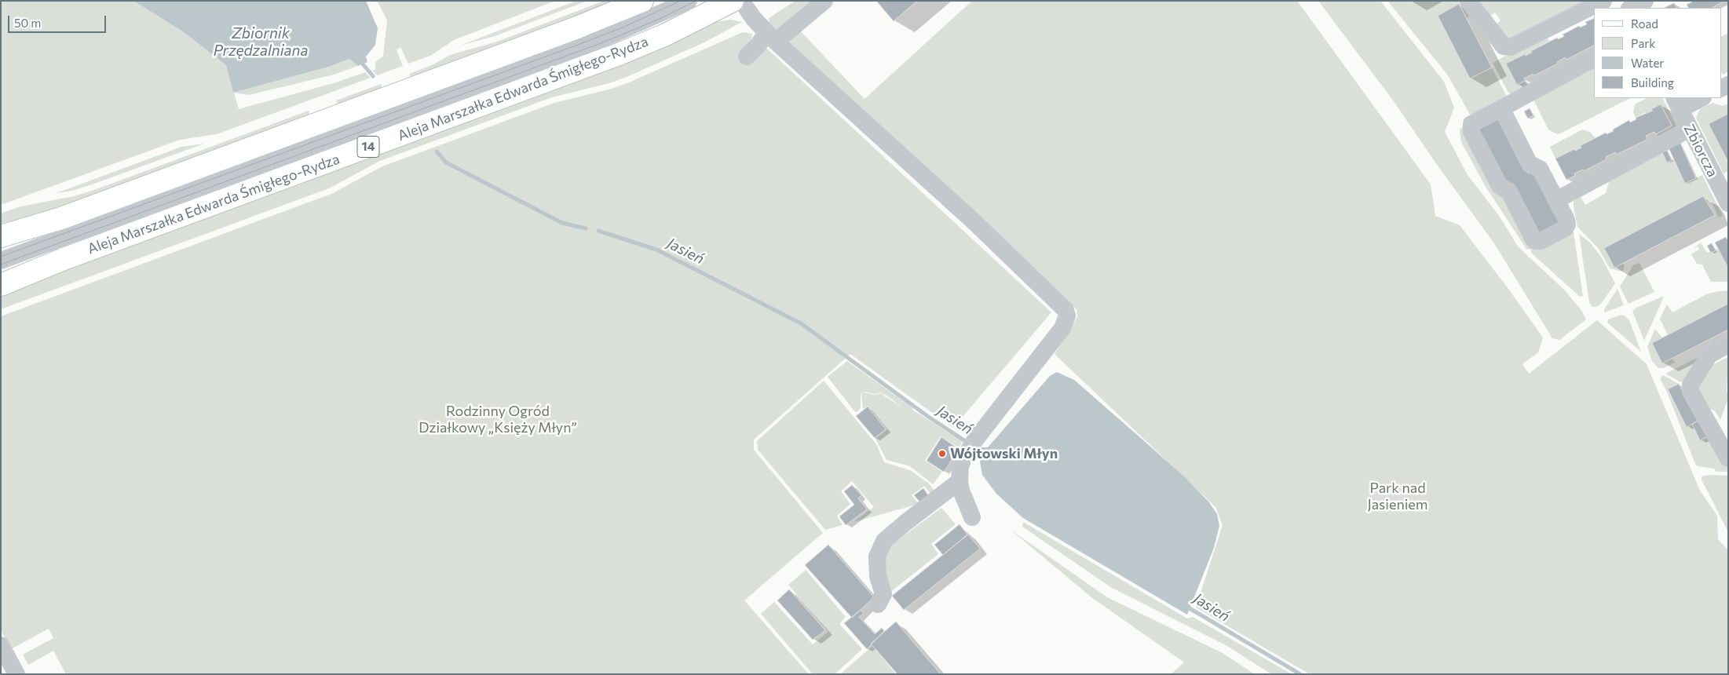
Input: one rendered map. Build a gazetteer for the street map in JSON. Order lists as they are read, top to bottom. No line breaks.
{"streets":{"main road":["Aleja Marszałka Edwarda Śmigłego-Rydza","14"],"street":["Zbiorcza"]},"water":["Zbiornik Przędzalniana","Jasień"],"parks":["Rodzinny Ogród Działkowy „Księży Młyn”","Park nad Jasieniem"],"places":["Wójtowski Młyn"],"legend":["Road","Park","Water","Building"],"scale_bar":"50 m"}
